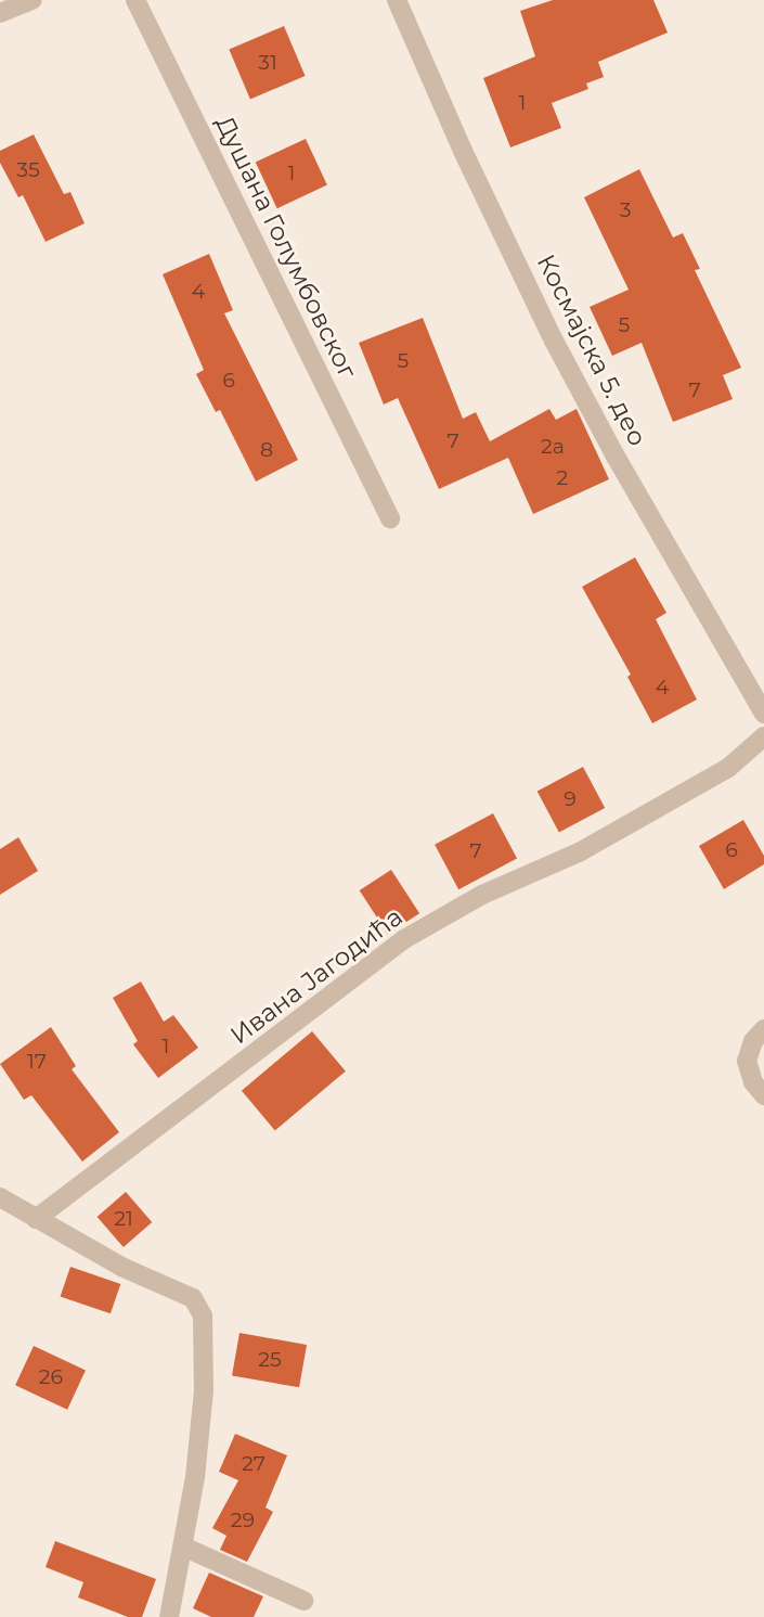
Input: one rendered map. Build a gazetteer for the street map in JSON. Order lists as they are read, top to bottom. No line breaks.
{"streets":{"street":["Душана Голумбовског","Космајска 5. део","Ивана Јагодића"]},"house_numbers":["31","1","35","1","3","4","5","5","6","7","7","2a","8","2","4","9","6","7","1","17","21","25","26","27","29"]}
